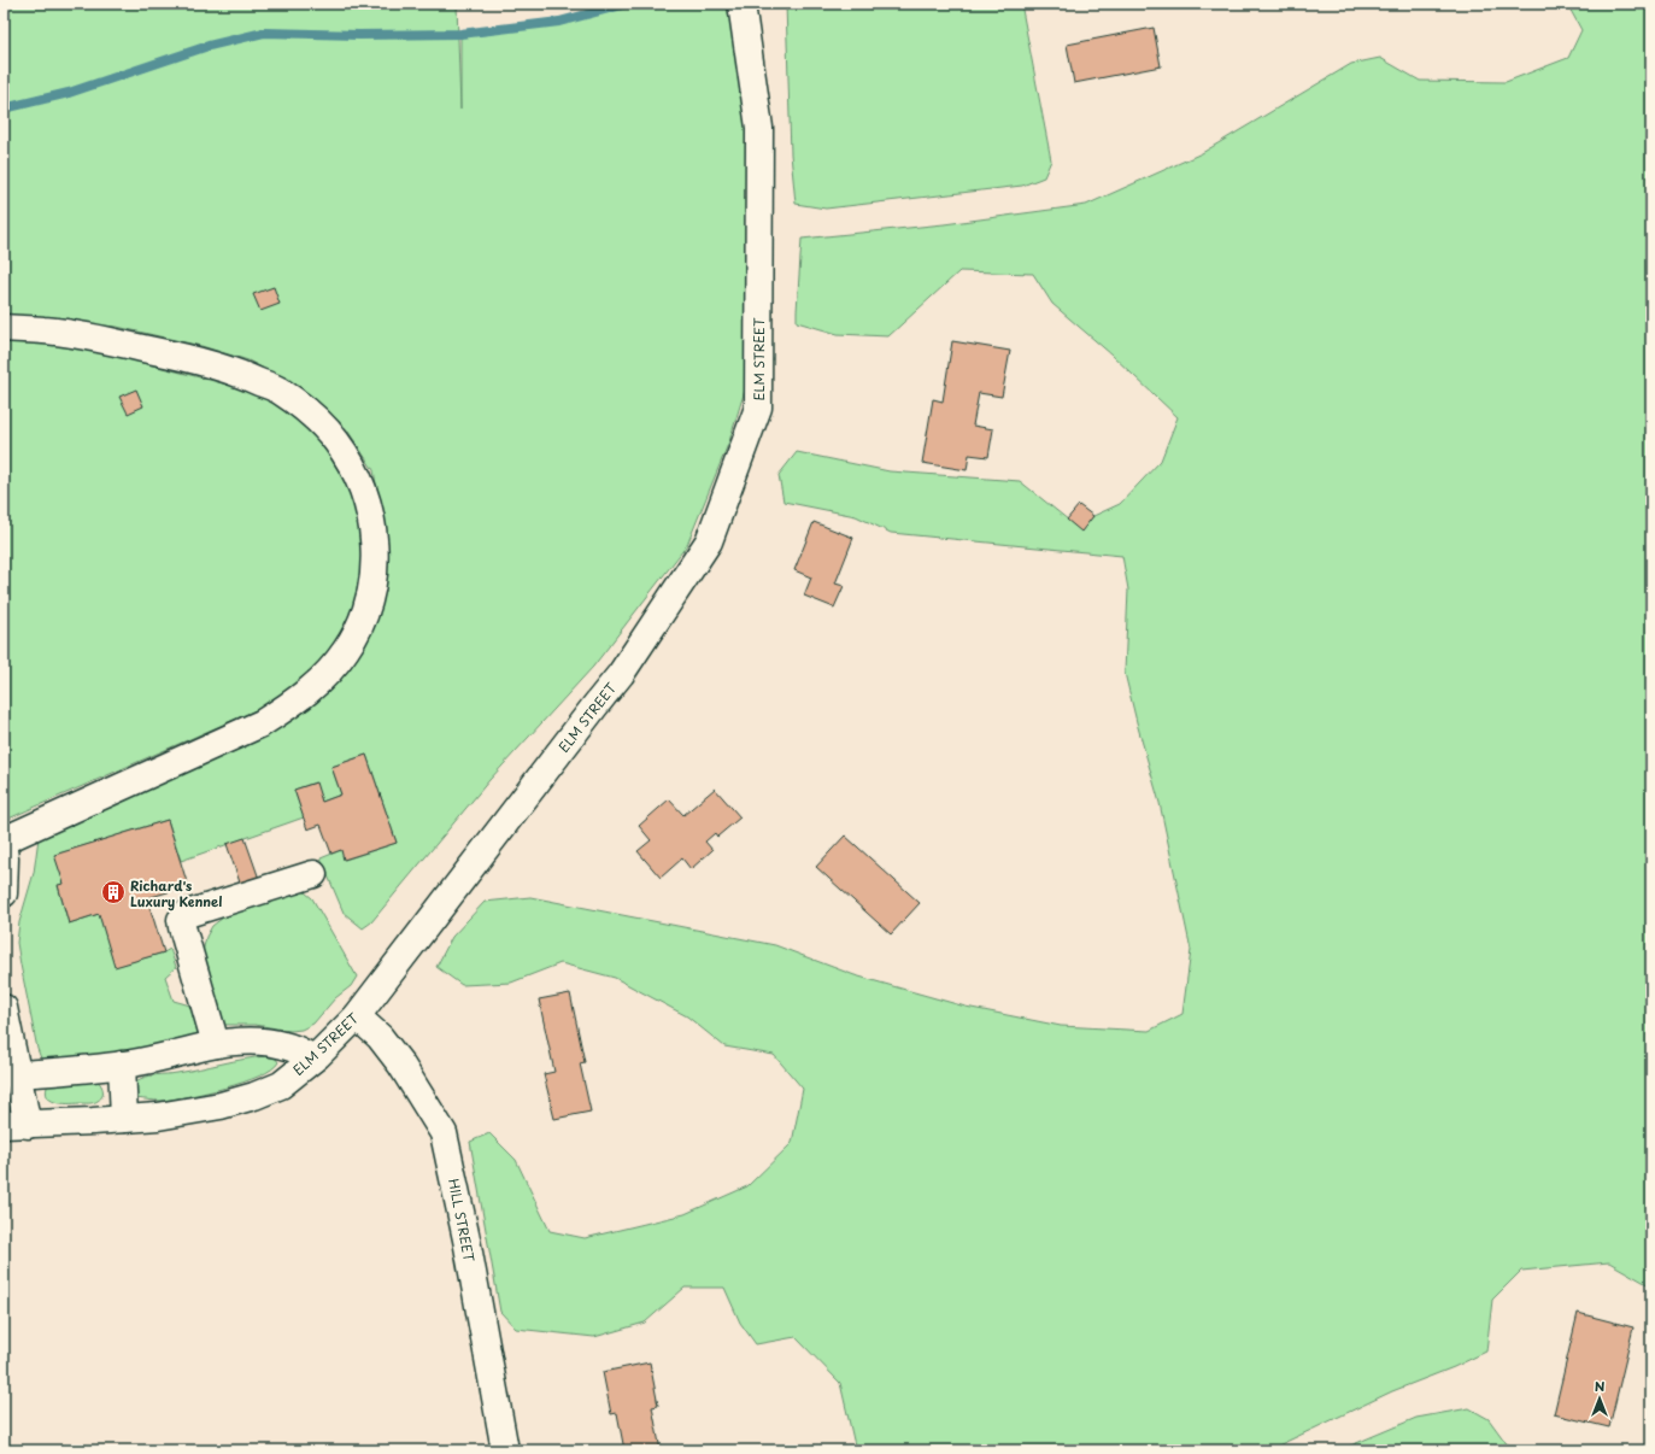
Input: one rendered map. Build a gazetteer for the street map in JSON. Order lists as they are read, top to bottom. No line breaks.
{"streets":{"street":["ELM STREET","HILL STREET"]},"crossings":[["ELM STREET","HILL STREET"]],"places":{"building":["Richard's Luxury Kennel"]},"north":"top"}
